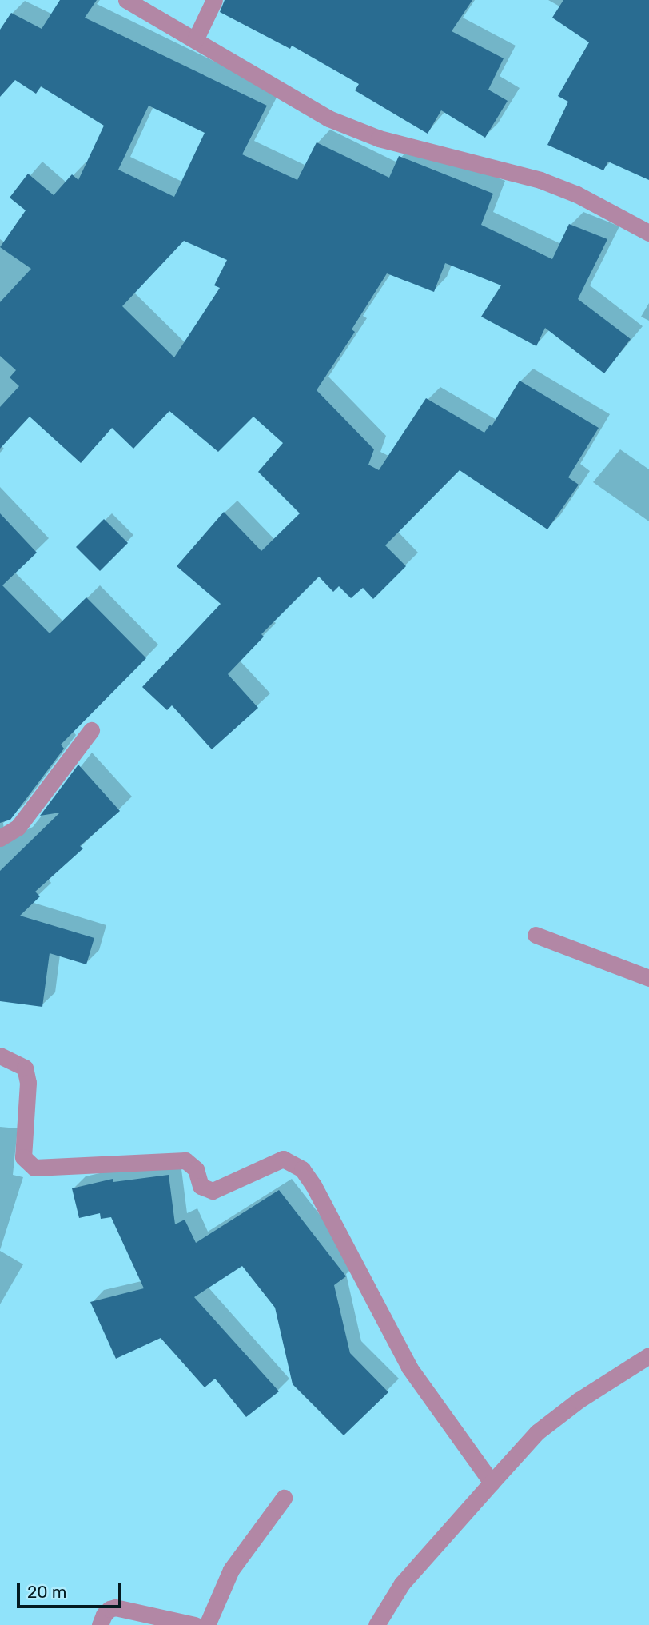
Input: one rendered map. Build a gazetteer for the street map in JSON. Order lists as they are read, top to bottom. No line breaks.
{"scale_bar":"20 m"}
